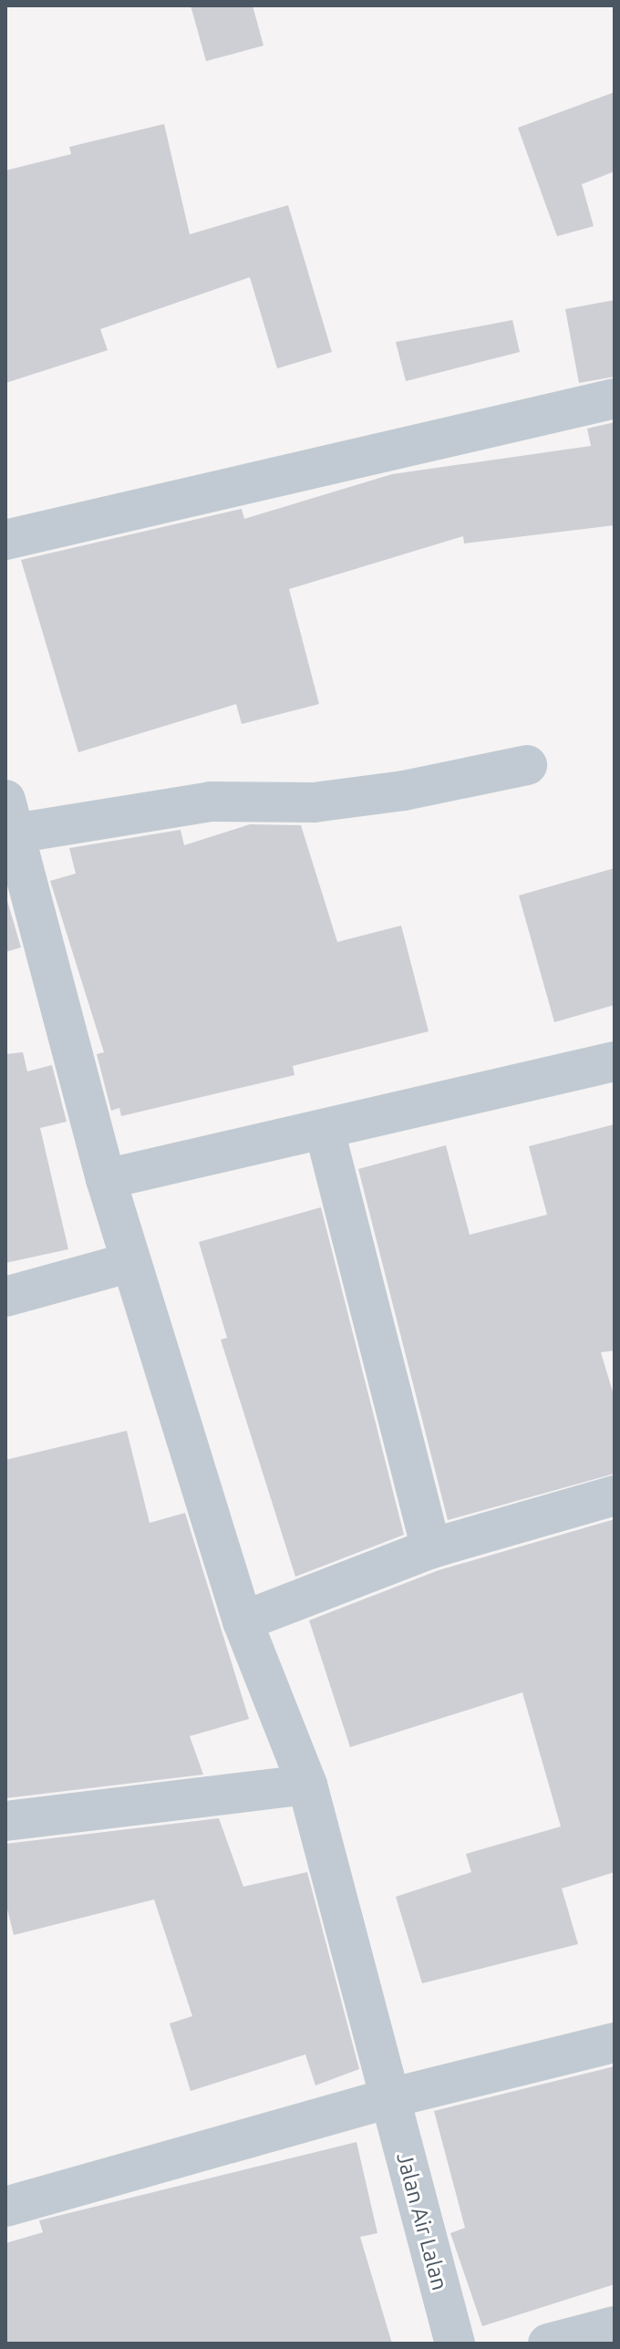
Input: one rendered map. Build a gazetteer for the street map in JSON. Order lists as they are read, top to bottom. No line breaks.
{"streets":{"street":["Jalan Air Lalan"]}}
